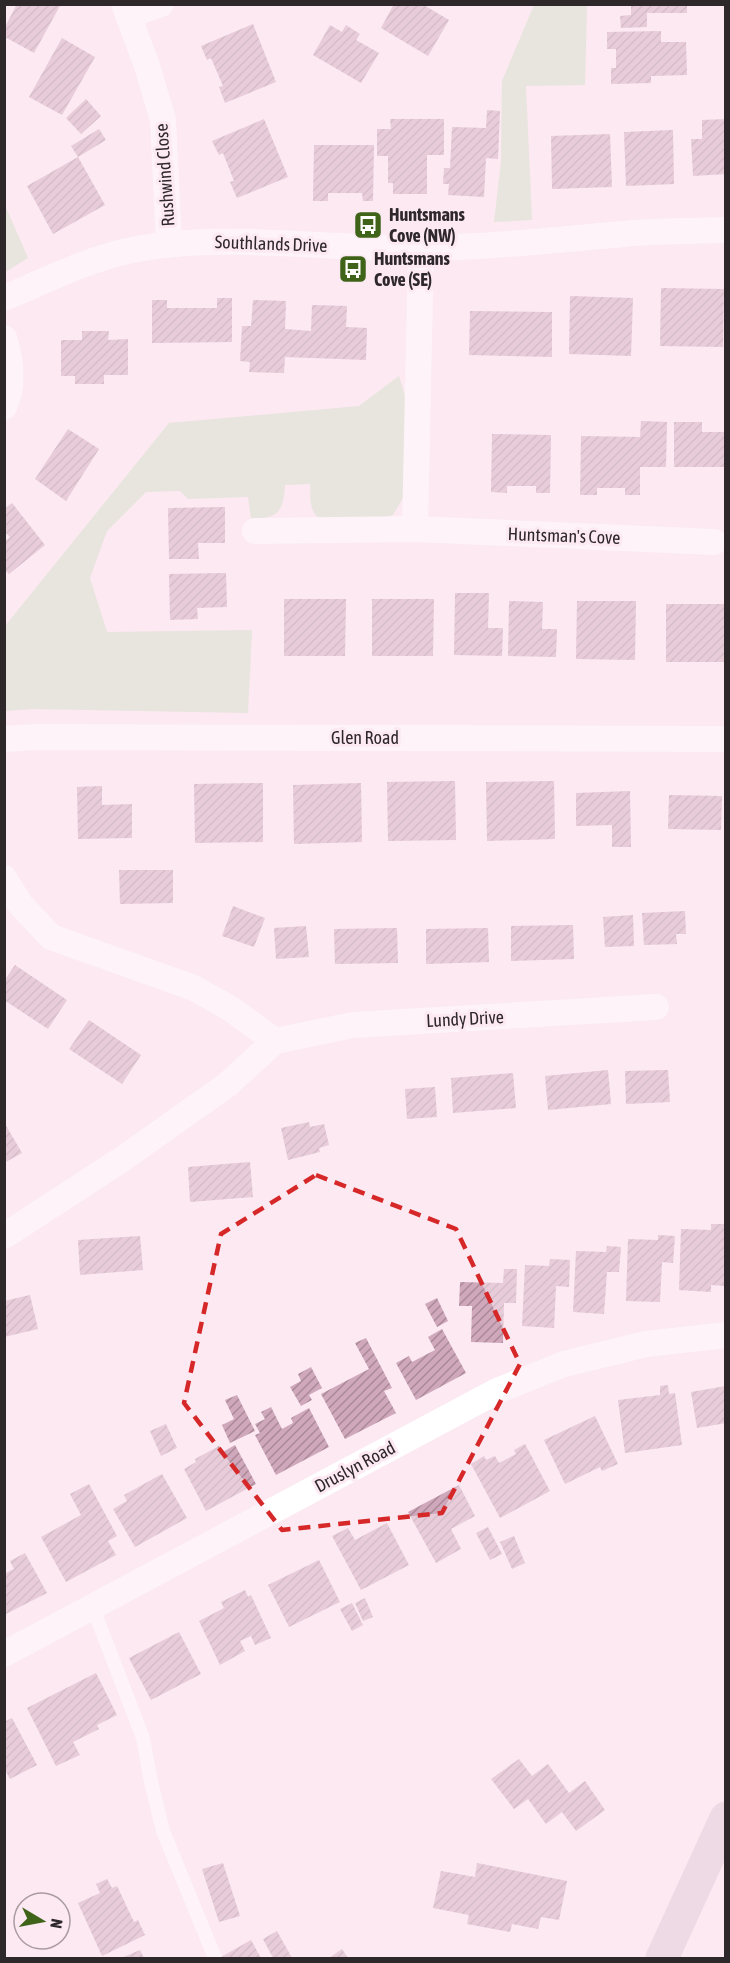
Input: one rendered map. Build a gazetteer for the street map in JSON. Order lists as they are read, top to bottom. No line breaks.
{"streets":{"street":["Rushwind Close","Southlands Drive","Huntsman's Cove","Glen Road","Lundy Drive","Druslyn Road"]},"crossings":[["Rushwind Close","Southlands Drive"]],"places":{"bus stop":["Huntsmans Cove (NW)","Huntsmans Cove (SE)"]},"north":"right"}
